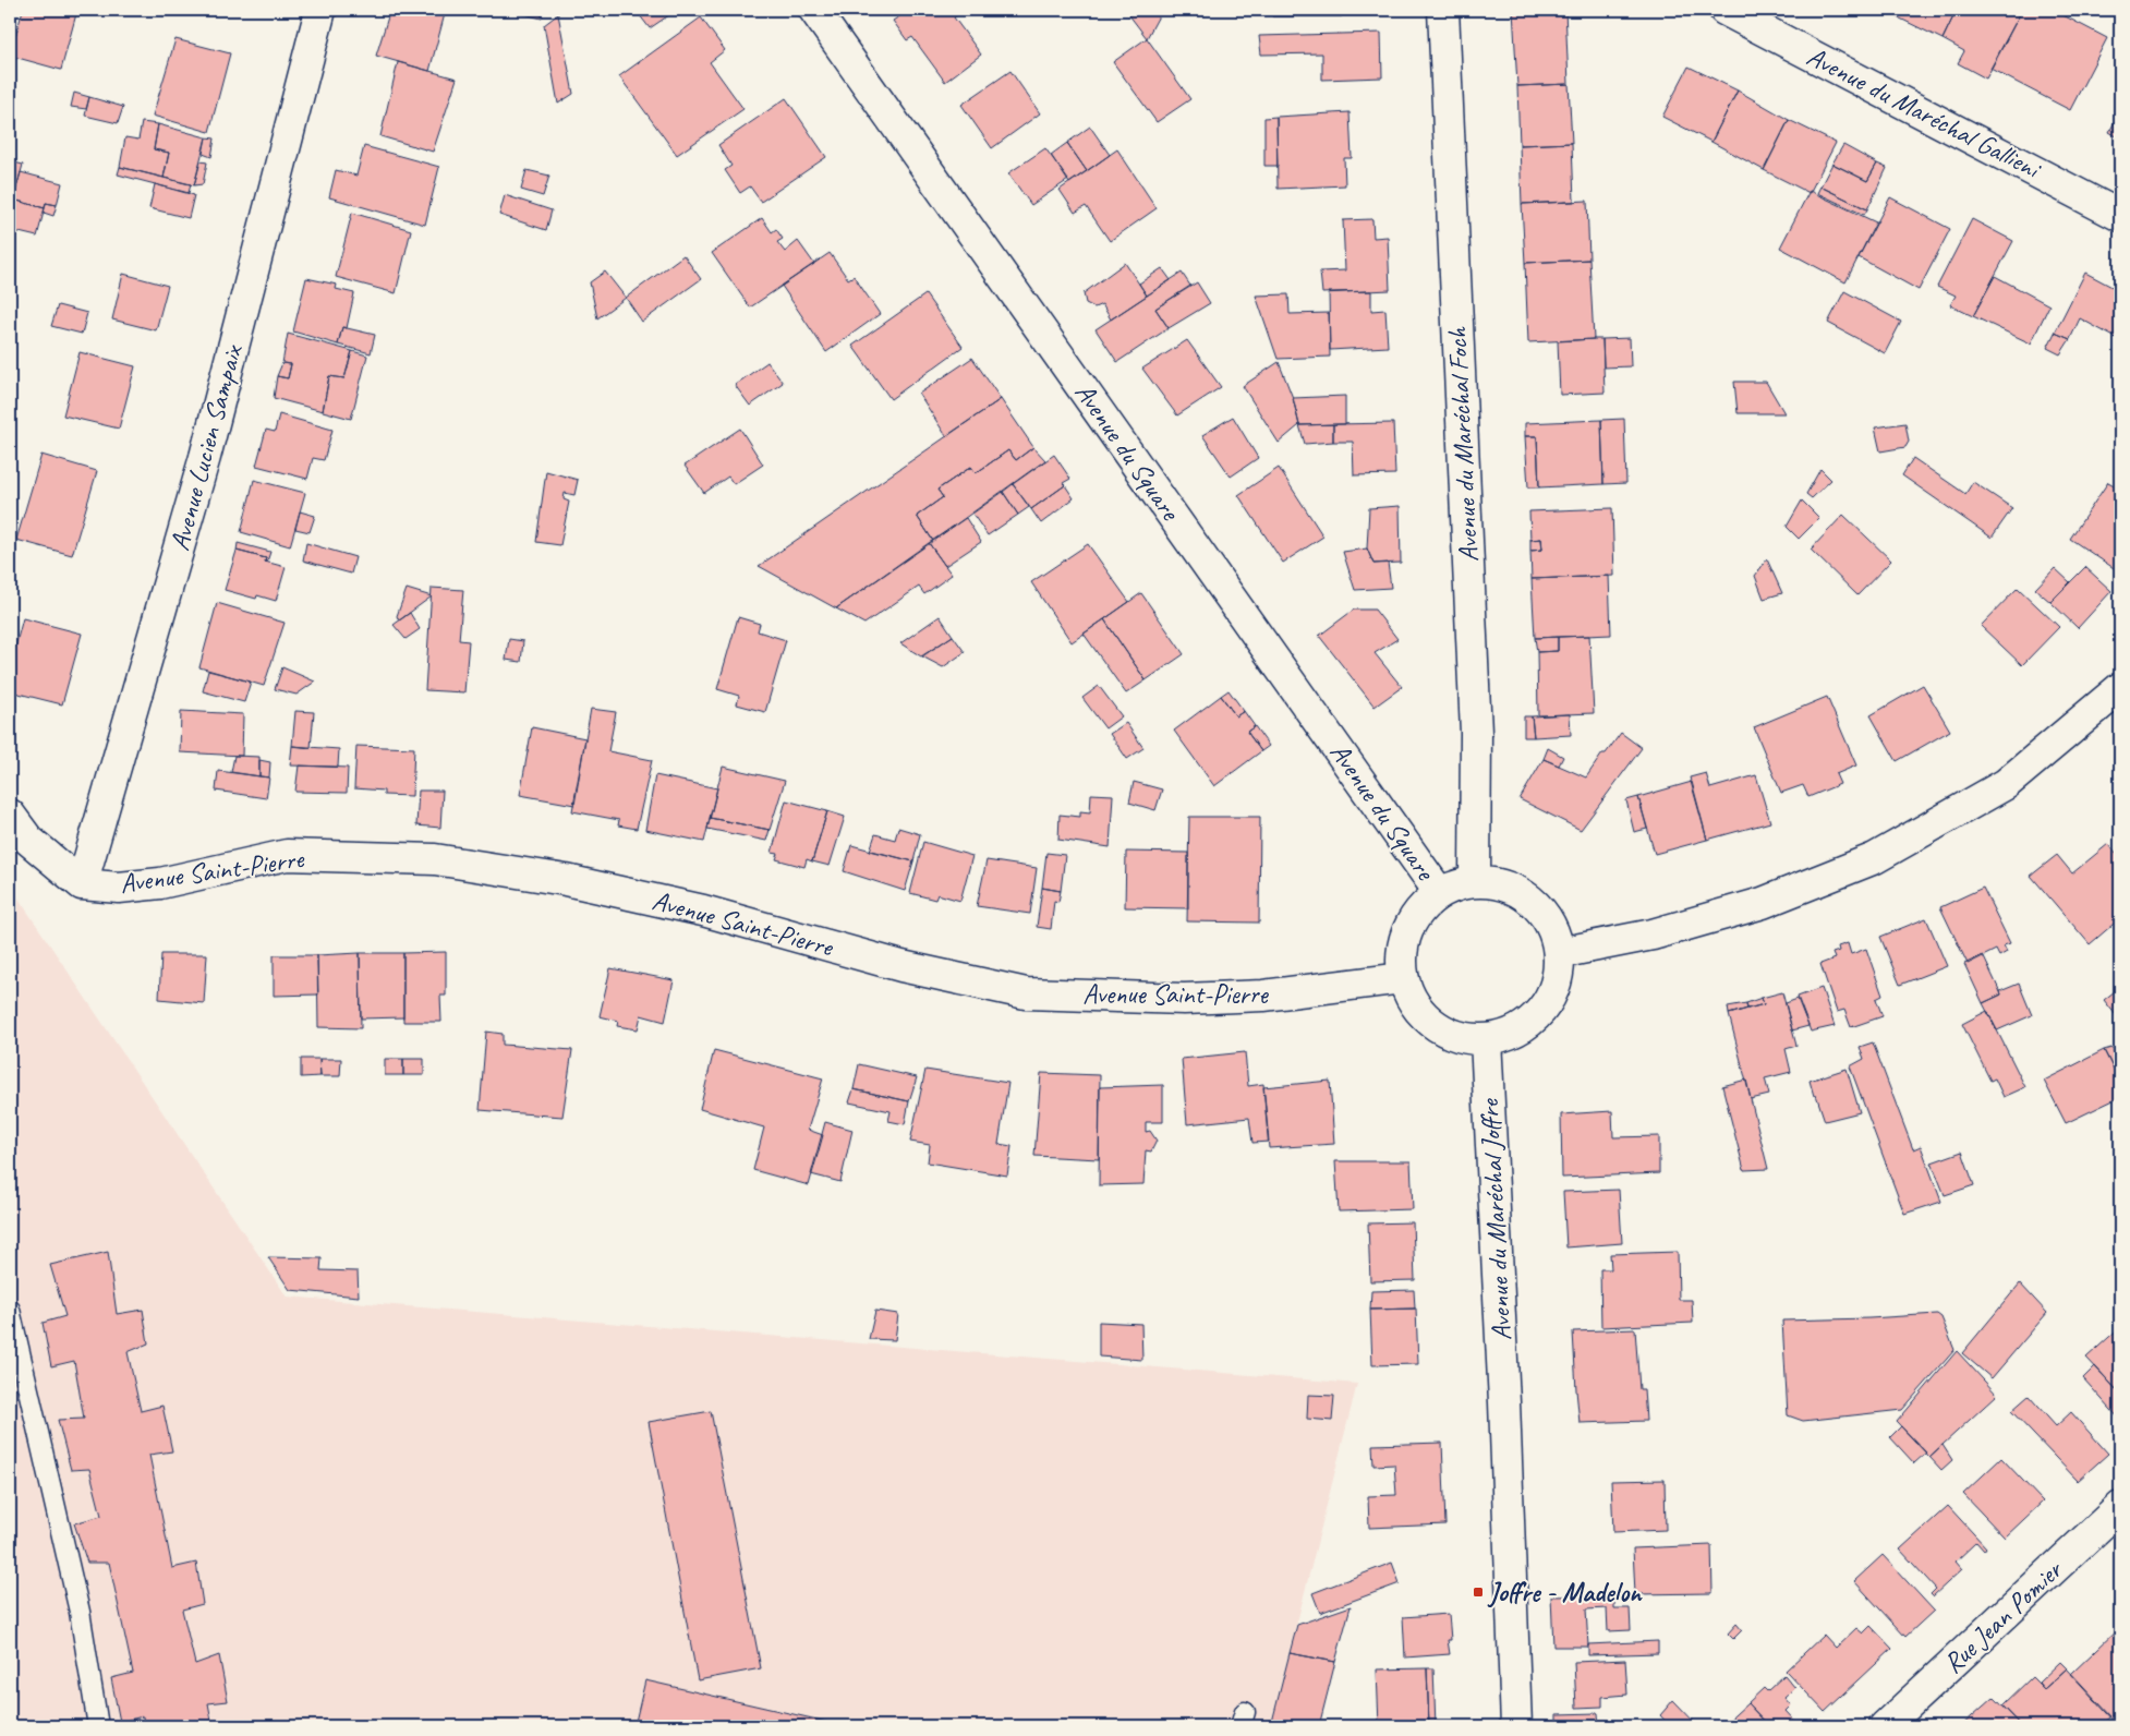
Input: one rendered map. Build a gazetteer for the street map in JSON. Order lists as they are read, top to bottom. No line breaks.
{"streets":{"street":["Avenue du Maréchal Gallieni","Avenue du Maréchal Foch","Avenue Lucien Sampaix","Avenue du Square","Avenue Saint-Pierre","Avenue du Maréchal Joffre","Rue Jean Pomier"]},"crossings":[["Avenue du Maréchal Foch","Avenue du Square"],["Avenue du Maréchal Foch","Avenue Saint-Pierre"],["Avenue du Maréchal Foch","Avenue du Maréchal Joffre"],["Avenue Lucien Sampaix","Avenue Saint-Pierre"],["Avenue du Square","Avenue Saint-Pierre"],["Avenue du Square","Avenue du Maréchal Joffre"],["Avenue Saint-Pierre","Avenue du Maréchal Joffre"]],"places":{"transit":["Joffre - Madelon"]}}
